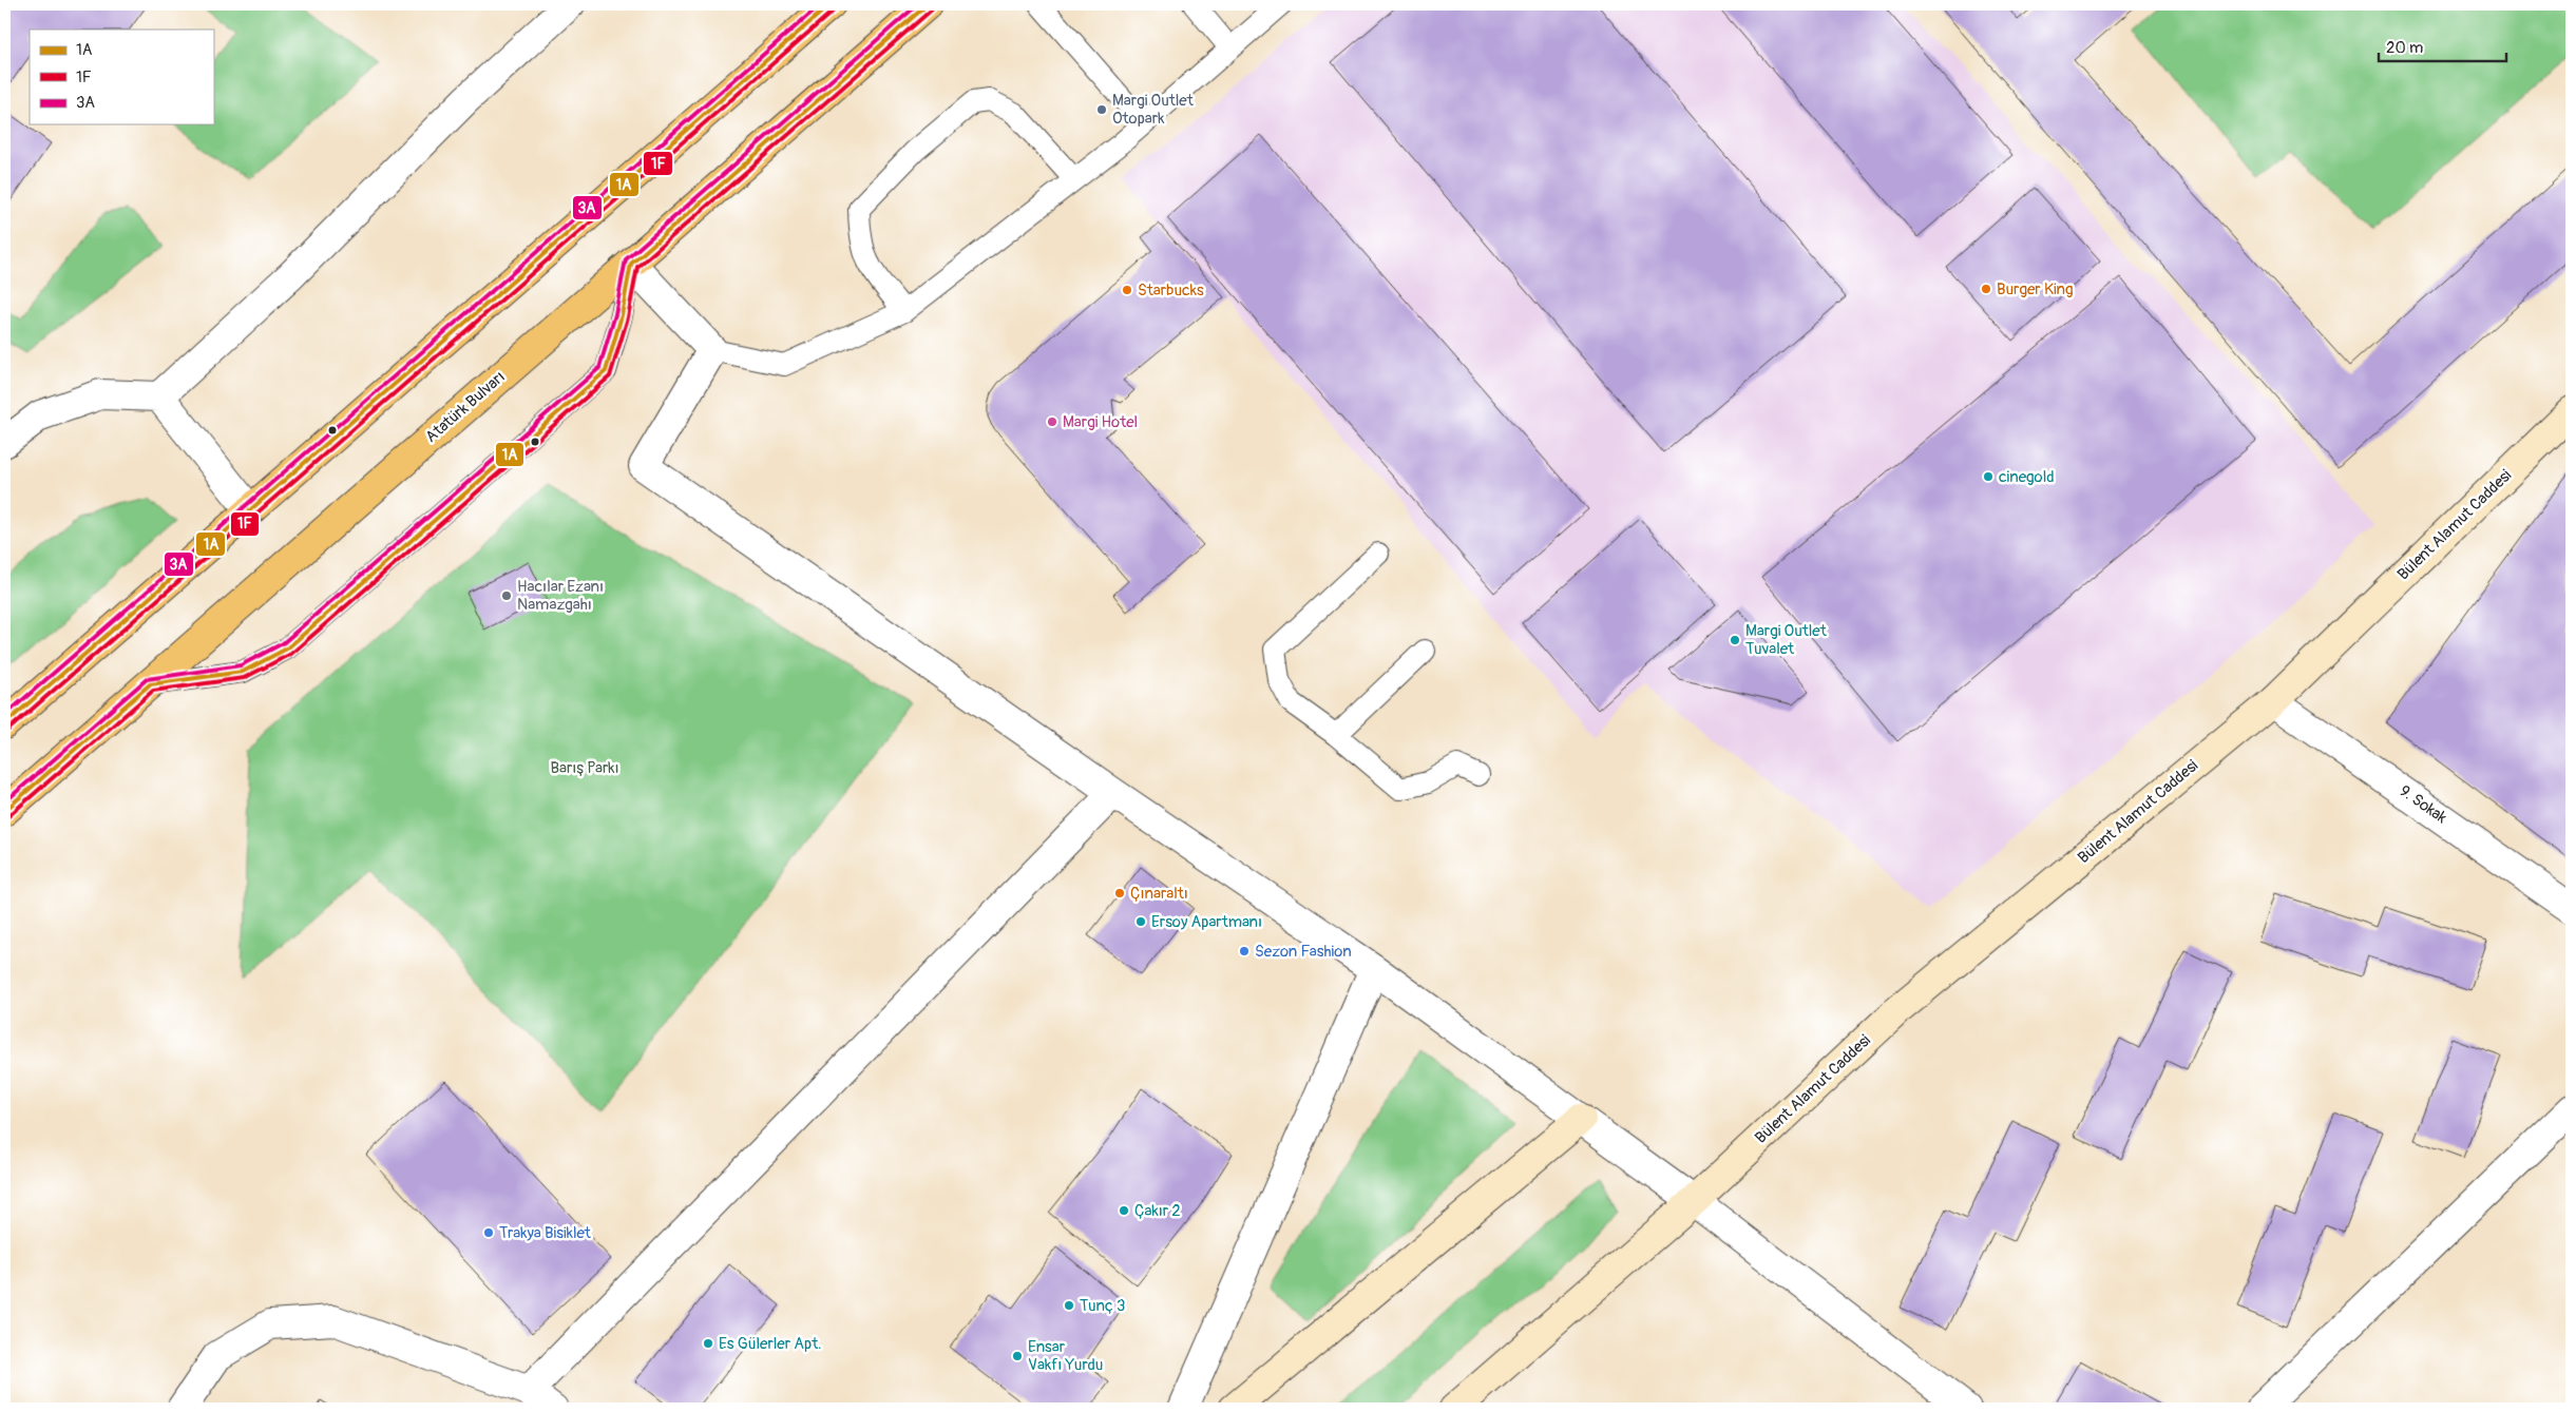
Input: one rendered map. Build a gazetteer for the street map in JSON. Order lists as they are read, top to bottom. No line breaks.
{"streets":{"main road":["Atatürk Bulvarı"],"street":["Bülent Alamut Caddesi","9. Sokak"]},"crossings":[["Bülent Alamut Caddesi","9. Sokak"]],"parks":["Barış Parkı"],"places":["Margi Outlet Otopark","Burger King","Starbucks","Margi Hotel","cinegold","Hacılar Ezanı Namazgahı","Margi Outlet Tuvalet","Çınaraltı","Ersoy Apartmanı","Sezon Fashion","Çakır 2","Trakya Bisiklet","Tunç 3","Es Gülerler Apt.","Ensar Vakfı Yurdu"],"lines":["transit line 1A","transit line 3A","transit line 1F"],"legend":["1A","1F","3A"],"scale_bar":"20 m"}
